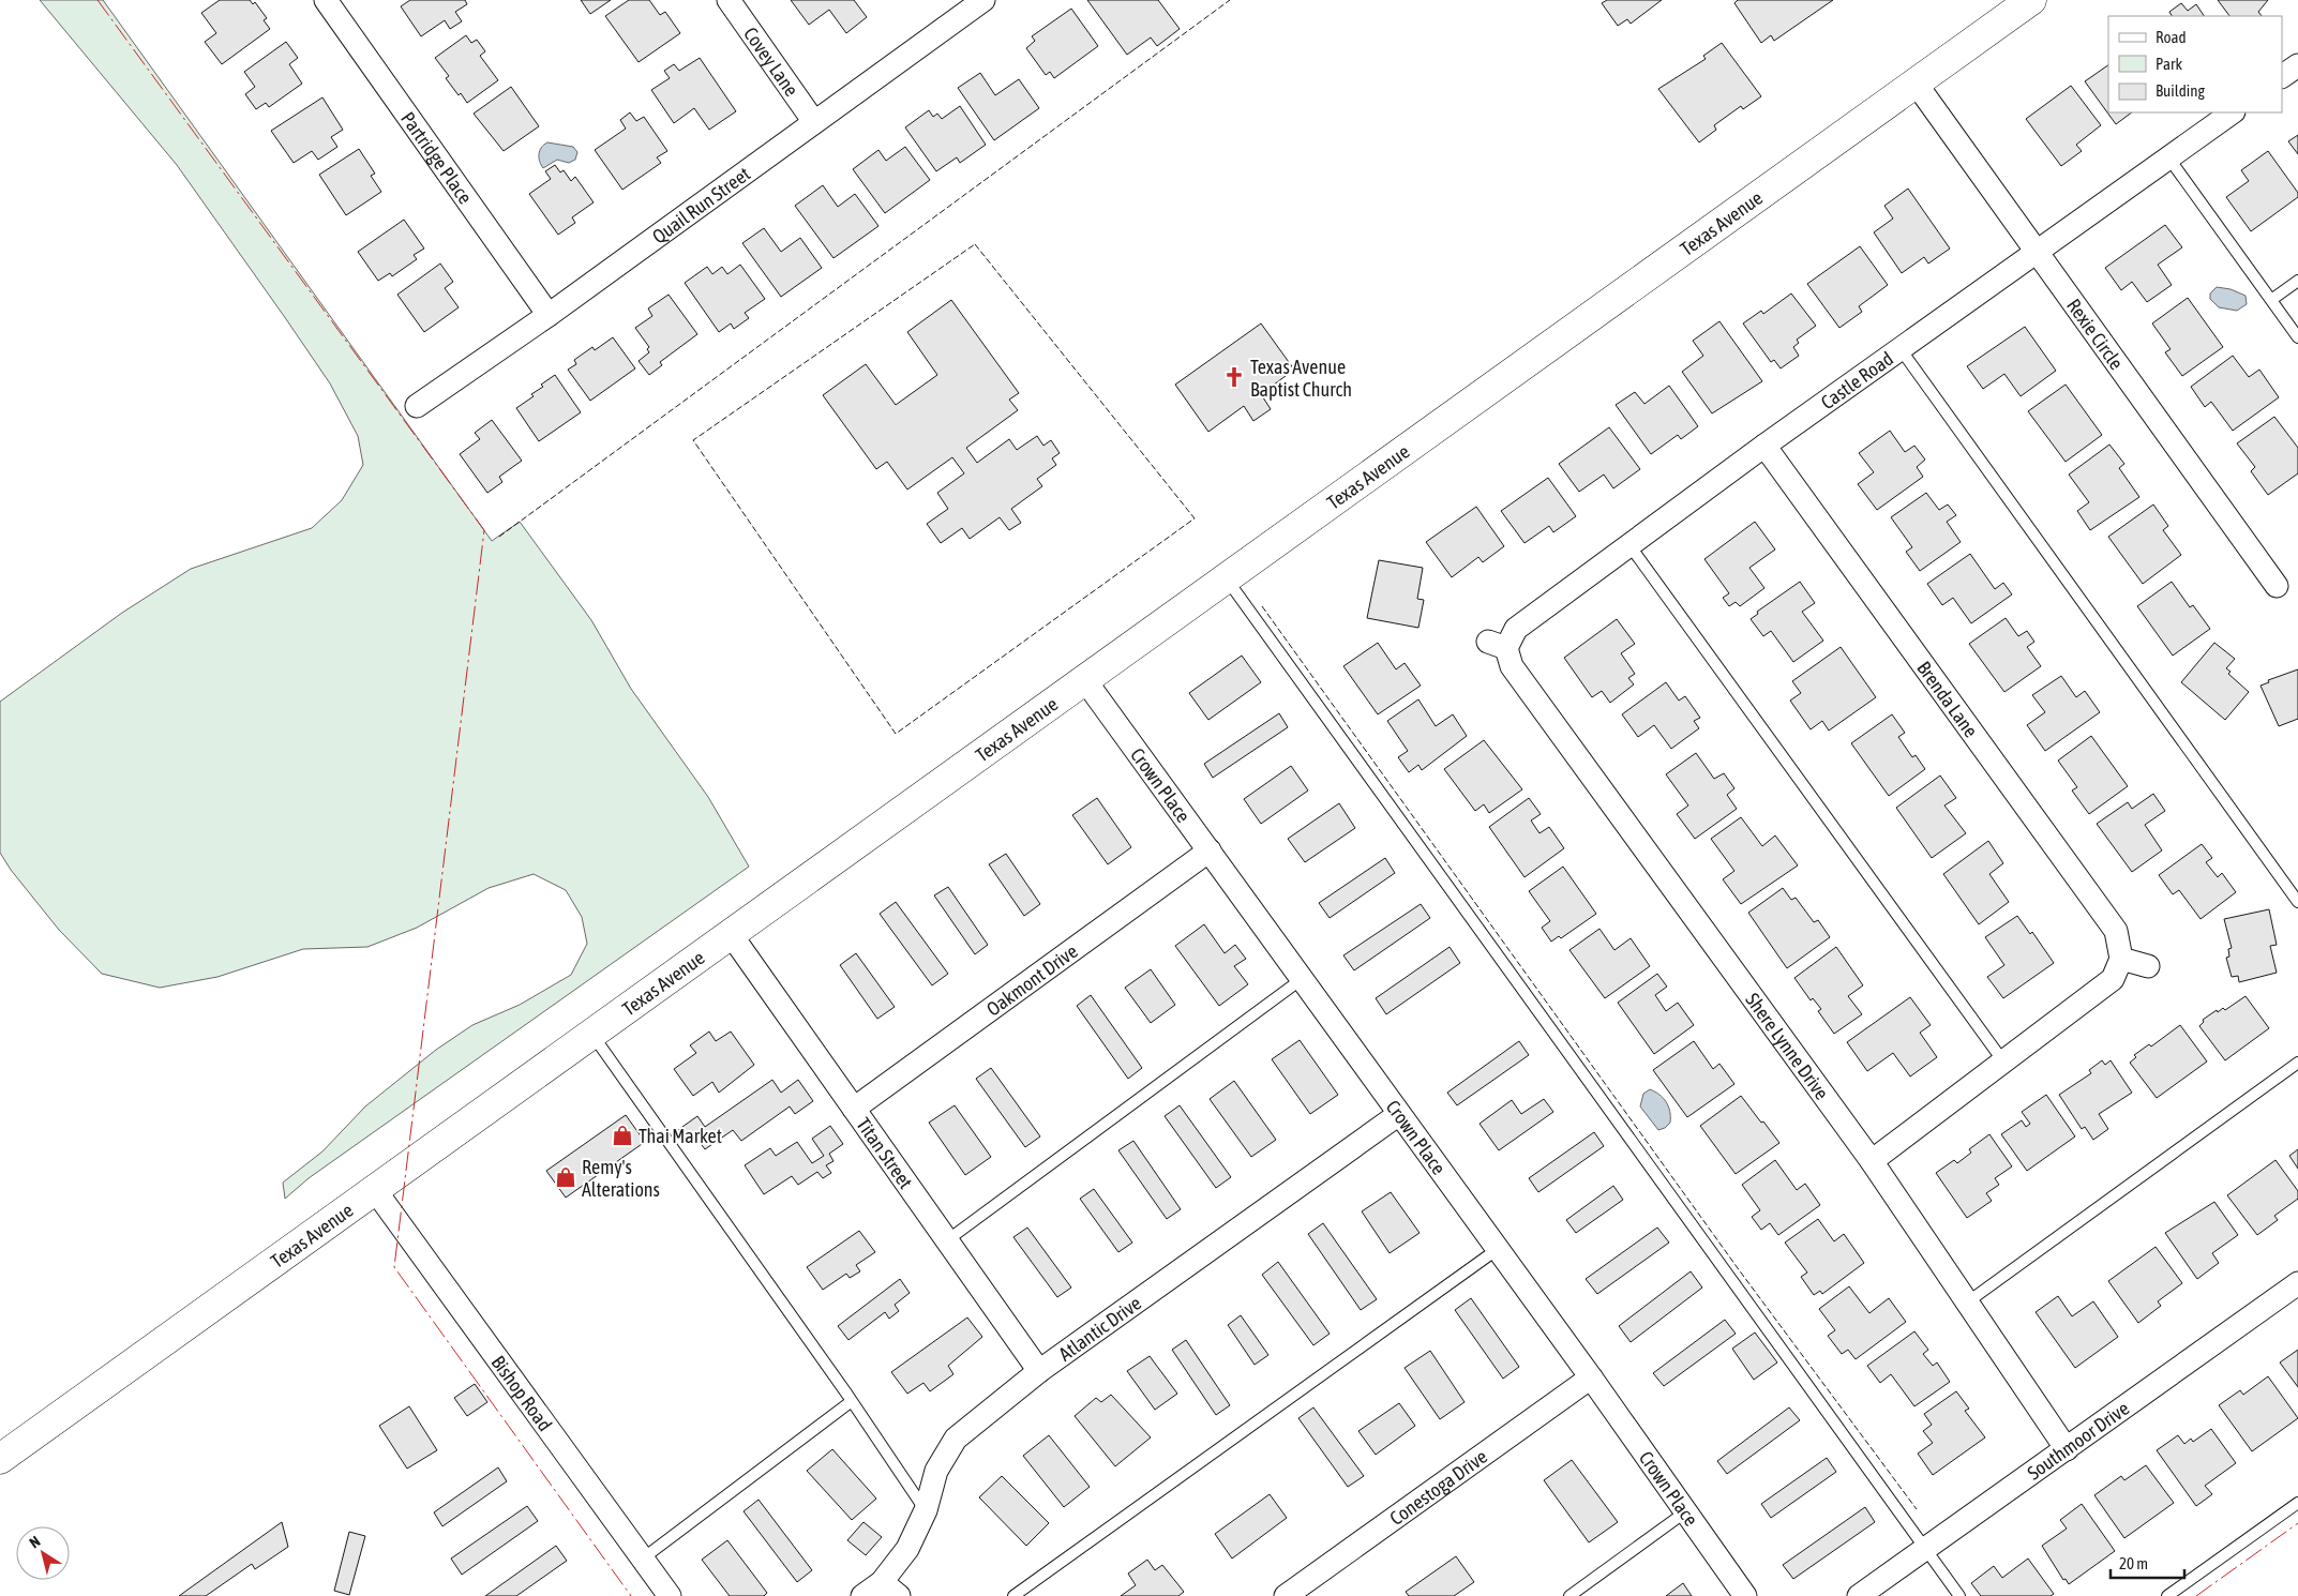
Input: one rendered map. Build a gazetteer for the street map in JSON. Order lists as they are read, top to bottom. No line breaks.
{"streets":{"street":["Covey Lane","Partridge Place","Quail Run Street","Texas Avenue","Rexie Circle","Castle Road","Brenda Lane","Crown Place","Oakmont Drive","Shere Lynne Drive","Titan Street","Atlantic Drive","Bishop Road","Southmoor Drive","Conestoga Drive"]},"crossings":[["Covey Lane","Quail Run Street"],["Partridge Place","Quail Run Street"],["Texas Avenue","Rexie Circle"],["Texas Avenue","Crown Place"],["Texas Avenue","Titan Street"],["Texas Avenue","Bishop Road"],["Rexie Circle","Castle Road"],["Castle Road","Brenda Lane"],["Castle Road","Shere Lynne Drive"],["Crown Place","Oakmont Drive"],["Crown Place","Atlantic Drive"],["Crown Place","Conestoga Drive"],["Oakmont Drive","Titan Street"],["Shere Lynne Drive","Southmoor Drive"],["Titan Street","Atlantic Drive"]],"places":{"church":["Texas Avenue Baptist Church"],"shop":["Thai Market","Remy's Alterations"]},"legend":["Road","Park","Building"],"scale_bar":"20 m","north":"top left"}
